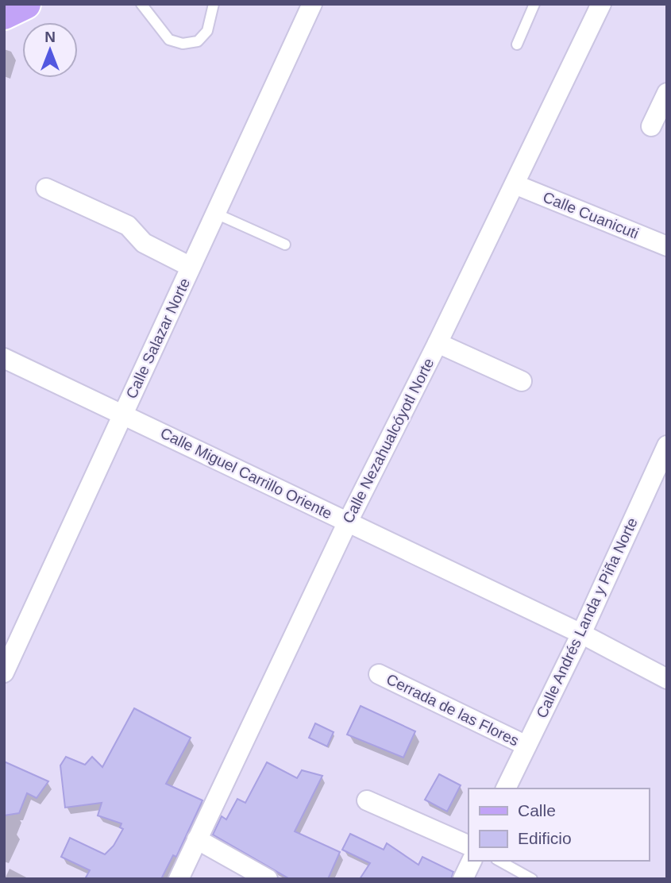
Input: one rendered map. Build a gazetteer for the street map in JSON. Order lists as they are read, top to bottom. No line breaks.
{"streets":{"street":["Calle Cuanicuti","Calle Salazar Norte","Calle Nezahualcóyotl Norte","Calle Miguel Carrillo Oriente","Calle Andrés Landa y Piña Norte","Cerrada de las Flores"]},"crossings":[["Calle Cuanicuti","Calle Nezahualcóyotl Norte"],["Calle Salazar Norte","Calle Miguel Carrillo Oriente"],["Calle Nezahualcóyotl Norte","Calle Miguel Carrillo Oriente"],["Calle Miguel Carrillo Oriente","Calle Andrés Landa y Piña Norte"],["Calle Andrés Landa y Piña Norte","Cerrada de las Flores"]],"legend":["Calle","Edificio"],"north":"top"}
